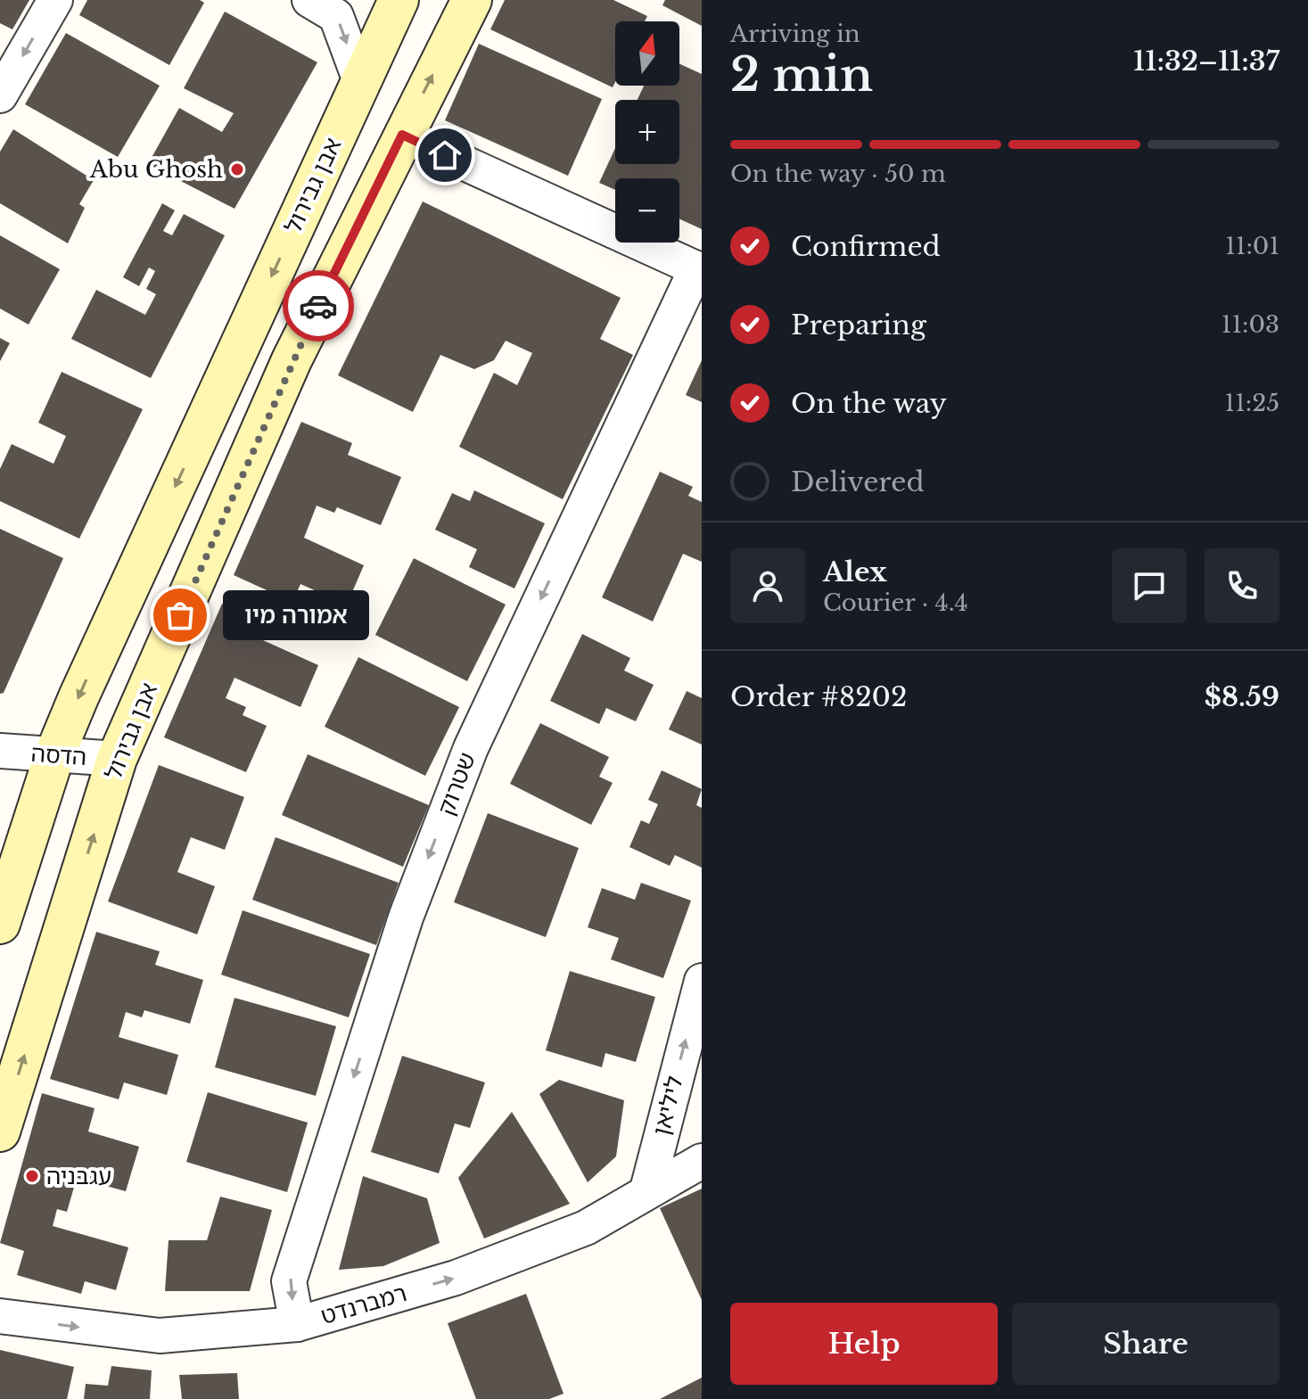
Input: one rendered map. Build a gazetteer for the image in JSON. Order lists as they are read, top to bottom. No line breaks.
{"streets":{"main road":["אבן גבירול"],"street":["הדסה","שטרוק","ליליאן","רמברנדט"]},"crossings":[["אבן גבירול","הדסה"],["שטרוק","רמברנדט"],["ליליאן","רמברנדט"]],"one_way":["שטרוק","ליליאן","רמברנדט"],"places":["Abu Ghosh","אמורה מיו","עגבניה"],"north":"top","page":{"heading":["2 min","Arriving in","11:32–11:37"],"panel":["Alex","Courier · 4.4","Order #8202","$8.59"],"map_buttons":["+","−"],"bar":"On the way · 50 m","list":[["Confirmed","11:01"],["Preparing","11:03"],["On the way","11:25"],"Delivered"],"bubble":"אמורה מיו","buttons":["Help","Share"]}}
